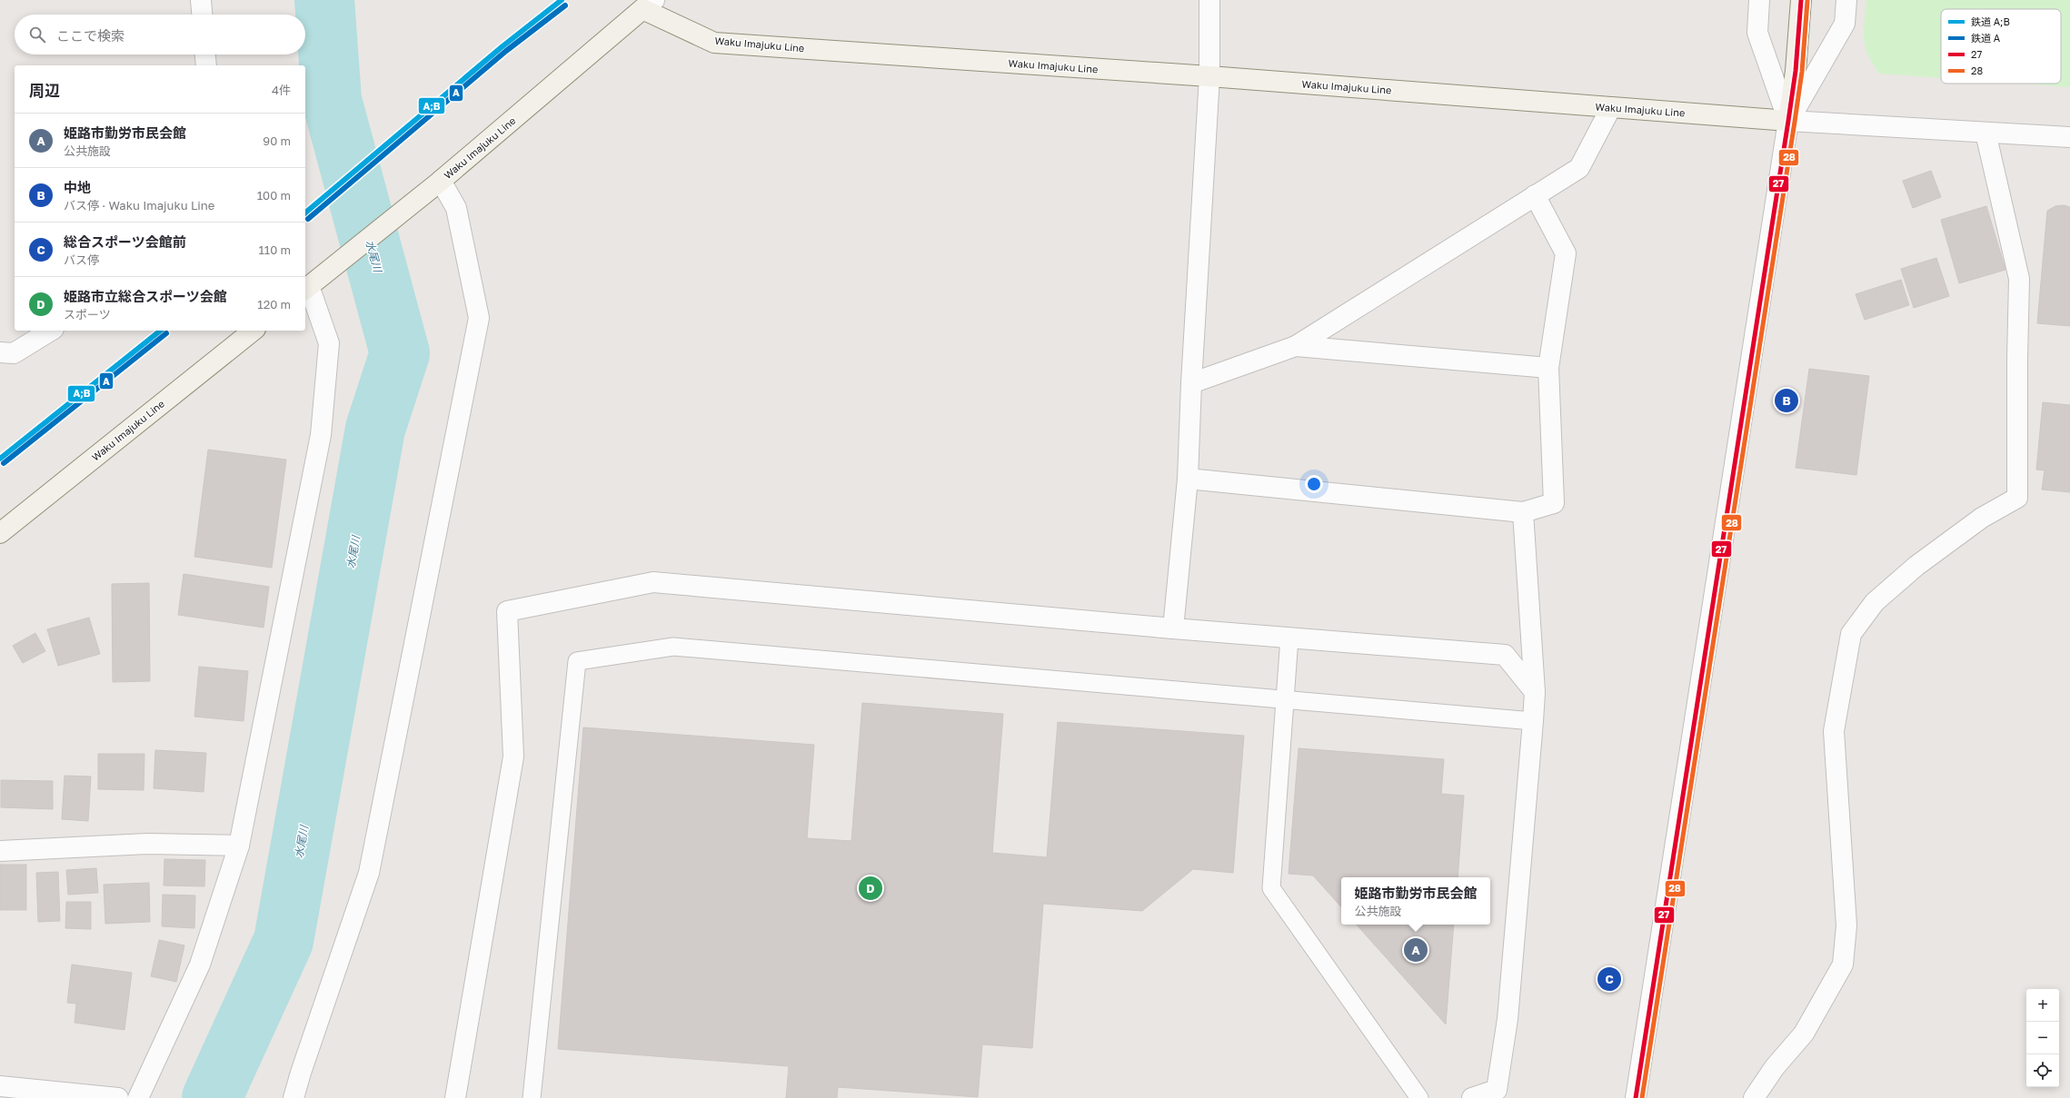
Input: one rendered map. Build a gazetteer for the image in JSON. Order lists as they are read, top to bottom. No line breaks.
{"streets":{"main road":["Waku Imajuku Line"]},"water":["水尾川"],"lines":["rail line A;B","transit line 27","transit line 28","rail line A"],"legend":["鉄道 A;B","鉄道 A","27","28"],"page":{"search":"ここで検索","heading":["周辺","4件"],"list":[{"mark":"A","name":"姫路市勤労市民会館","note":"公共施設","value":"90 m"},{"mark":"B","name":"中地","note":"バス停 · Waku Imajuku Line","value":"100 m"},{"mark":"C","name":"総合スポーツ会館前","note":"バス停","value":"110 m"},{"mark":"D","name":"姫路市立総合スポーツ会館","note":"スポーツ","value":"120 m"}],"pins":["B","D","A","C"],"popup":["姫路市勤労市民会館","公共施設"],"map_buttons":["+","−"]}}
